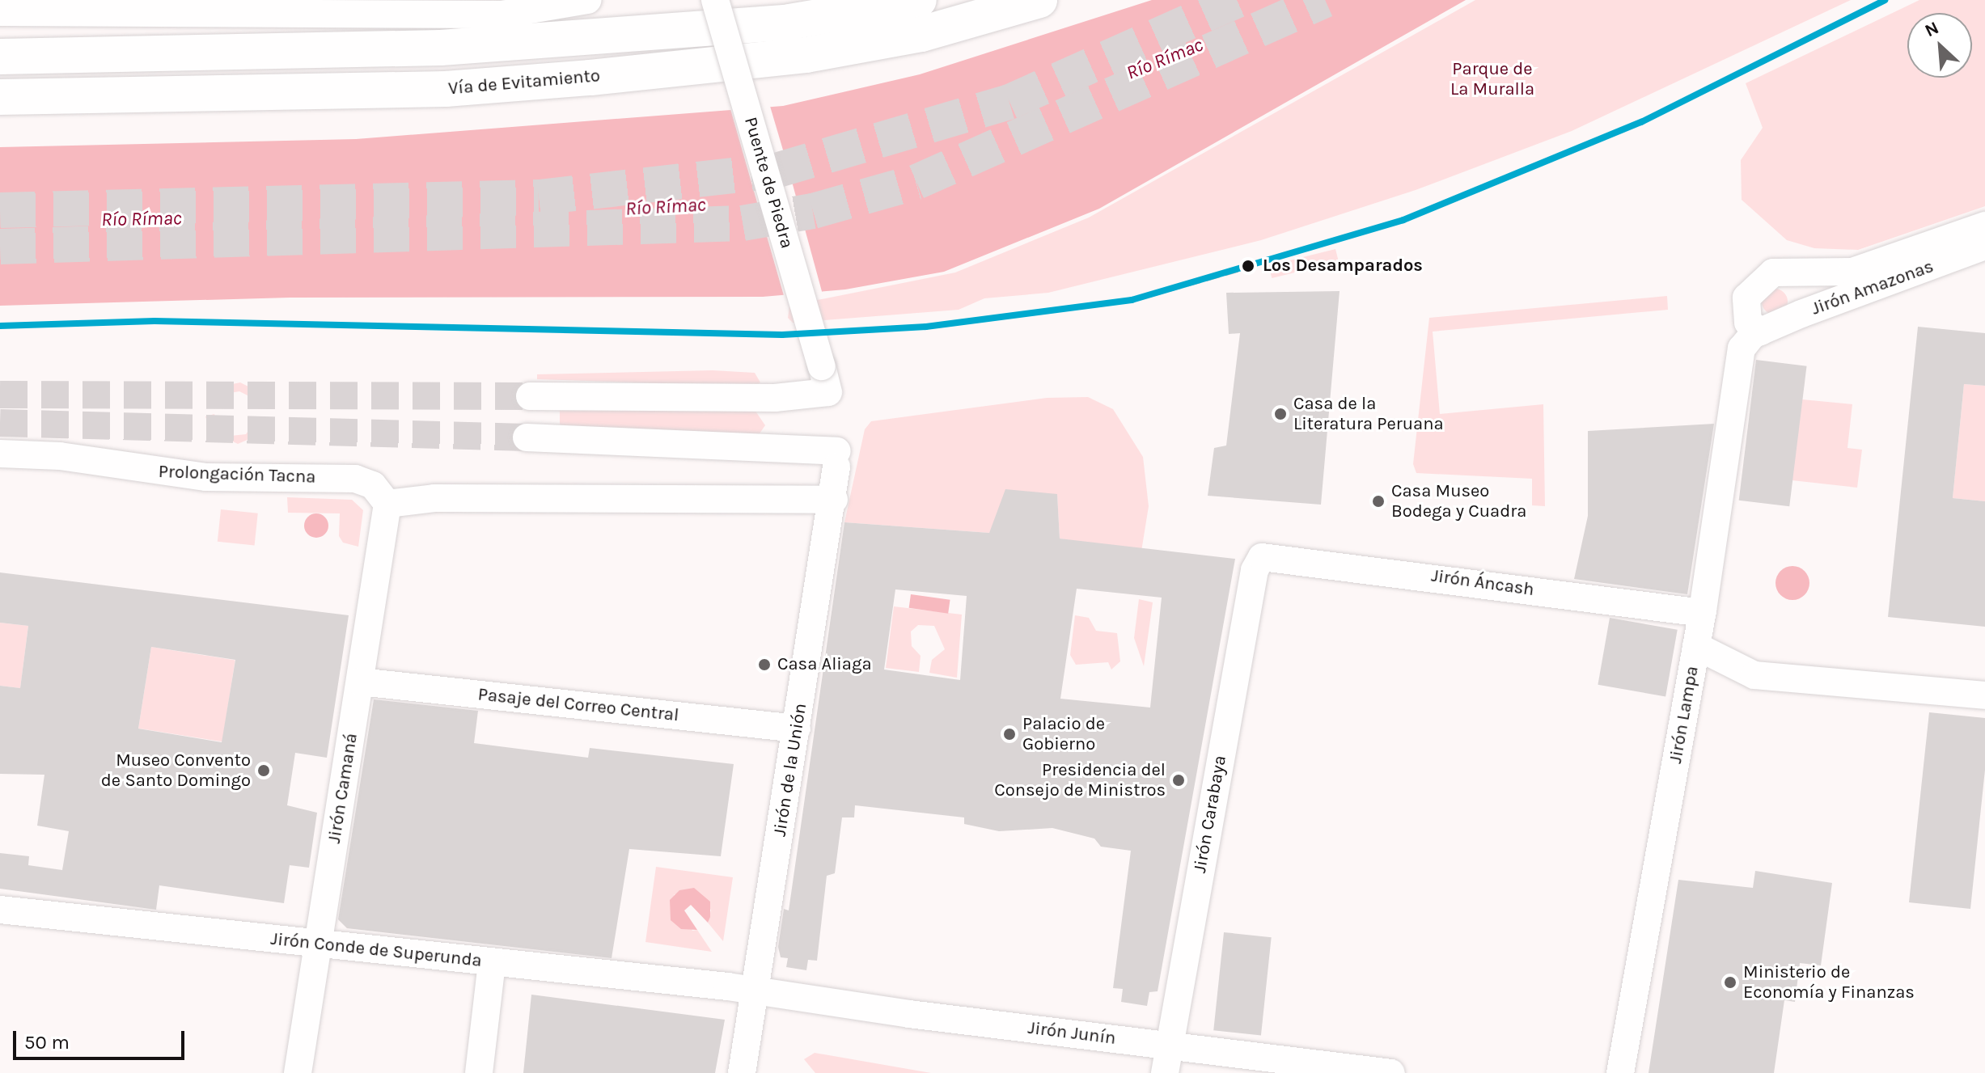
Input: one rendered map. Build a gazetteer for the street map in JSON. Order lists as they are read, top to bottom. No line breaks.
{"streets":{"highway":["Vía de Evitamiento"],"street":["Puente de Piedra","Jirón Amazonas","Prolongación Tacna","Jirón Áncash","Pasaje del Correo Central","Jirón Lampa","Jirón de la Unión","Jirón Camaná","Jirón Carabaya","Jirón Conde de Superunda","Jirón Junín"]},"crossings":[["Jirón Amazonas","Jirón Lampa"],["Prolongación Tacna","Jirón Camaná"],["Jirón Áncash","Jirón Lampa"],["Jirón Áncash","Jirón Carabaya"],["Pasaje del Correo Central","Jirón de la Unión"],["Pasaje del Correo Central","Jirón Camaná"],["Jirón de la Unión","Jirón Conde de Superunda"],["Jirón de la Unión","Jirón Junín"],["Jirón Camaná","Jirón Conde de Superunda"],["Jirón Carabaya","Jirón Junín"],["Jirón Conde de Superunda","Jirón Junín"]],"water":["Río Rímac"],"parks":["Parque de La Muralla"],"places":["Los Desamparados","Casa de la Literatura Peruana","Casa Museo Bodega y Cuadra","Casa Aliaga","Palacio de Gobierno","Museo Convento de Santo Domingo","Presidencia del Consejo de Ministros","Ministerio de Economía y Finanzas"],"scale_bar":"50 m","north":"top left"}
